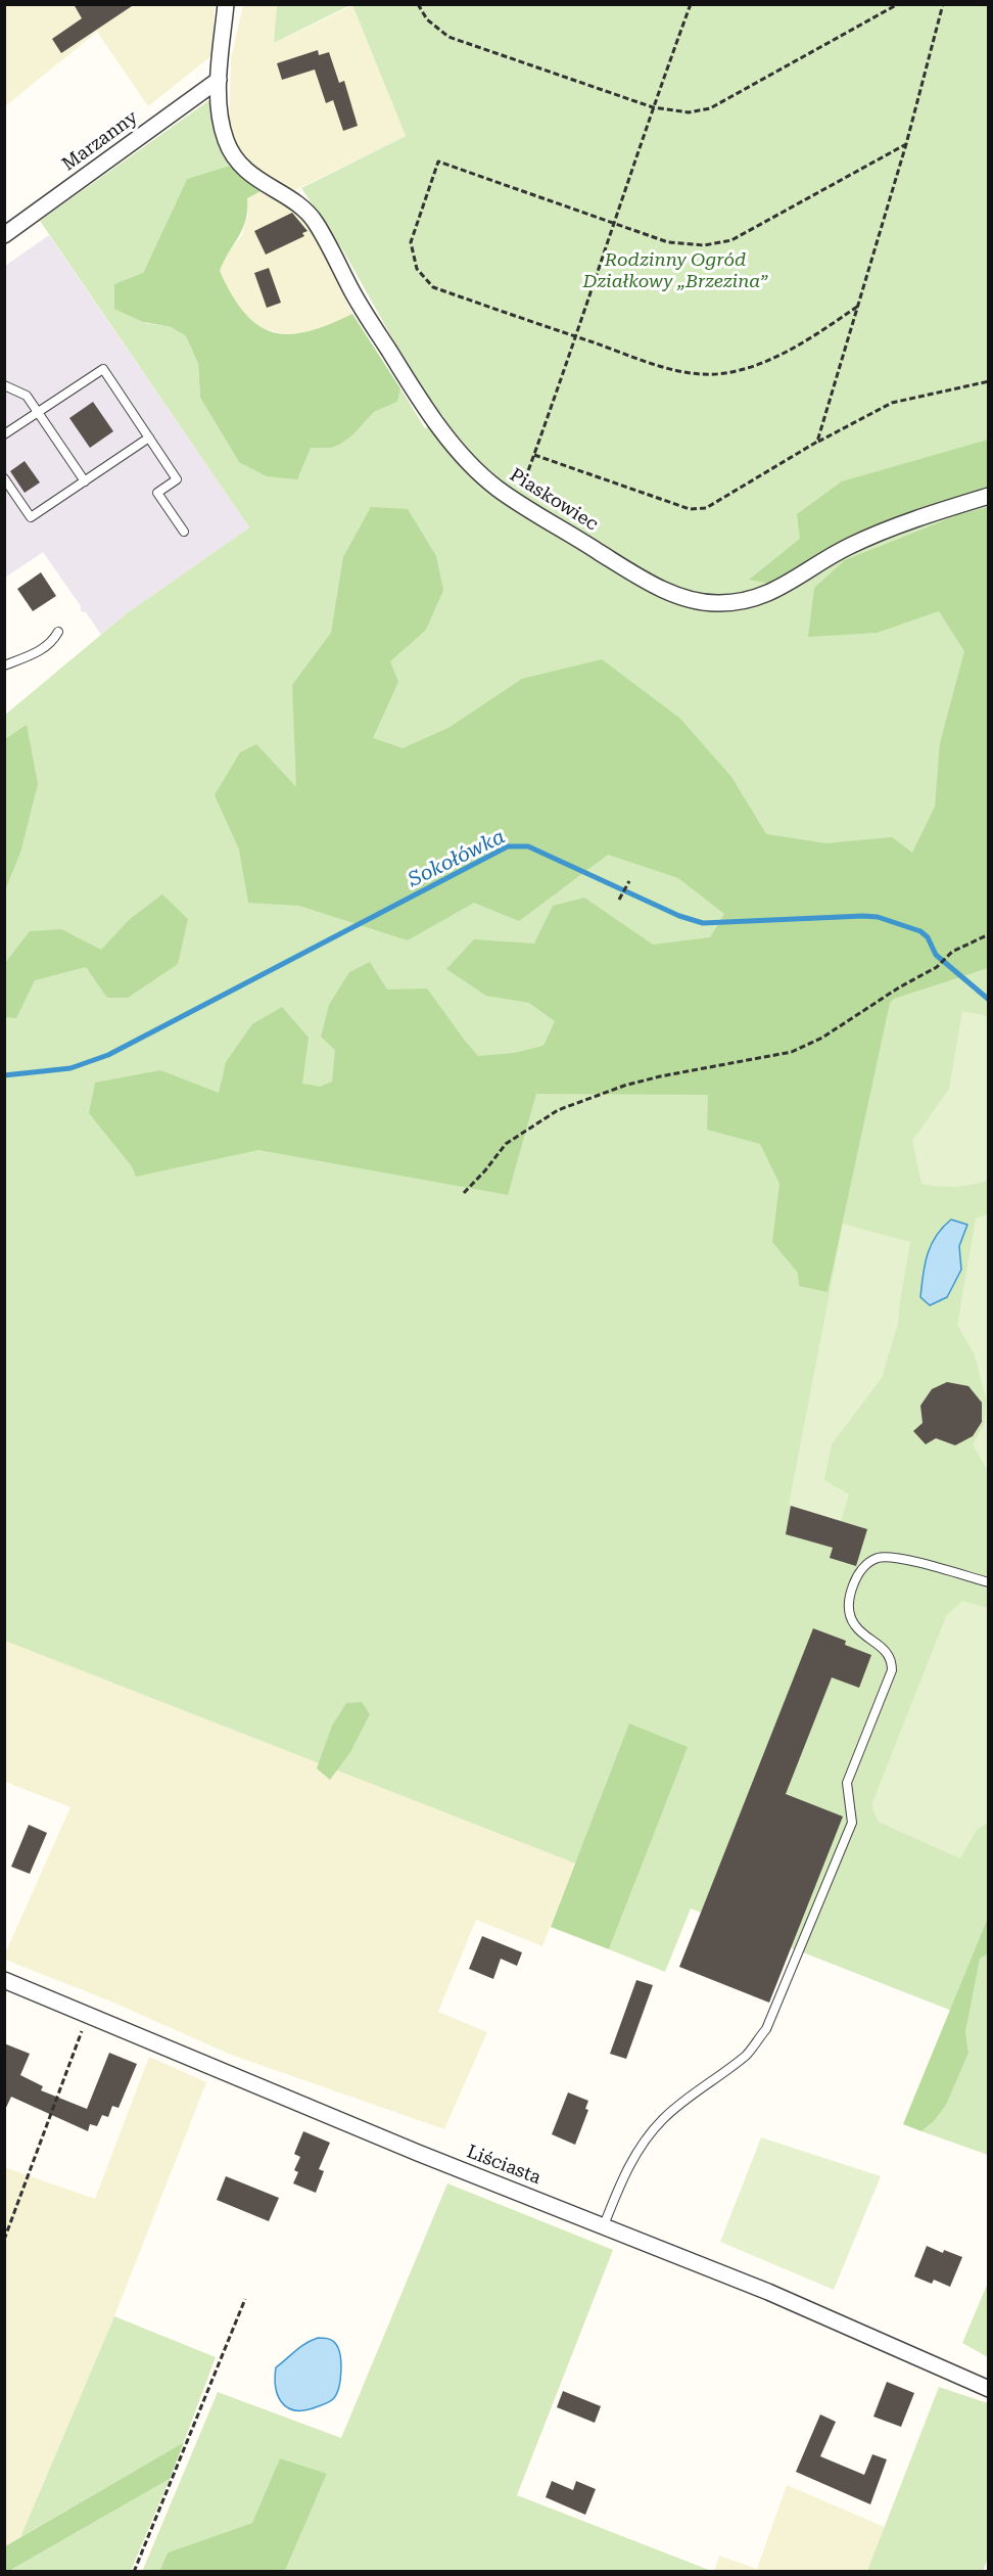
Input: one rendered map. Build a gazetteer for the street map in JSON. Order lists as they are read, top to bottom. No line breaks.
{"streets":{"street":["Marzanny","Piaskowiec","Liściasta"]},"crossings":[["Marzanny","Piaskowiec"]],"water":["Sokołówka"],"parks":["Rodzinny Ogród Działkowy „Brzezina”"]}
